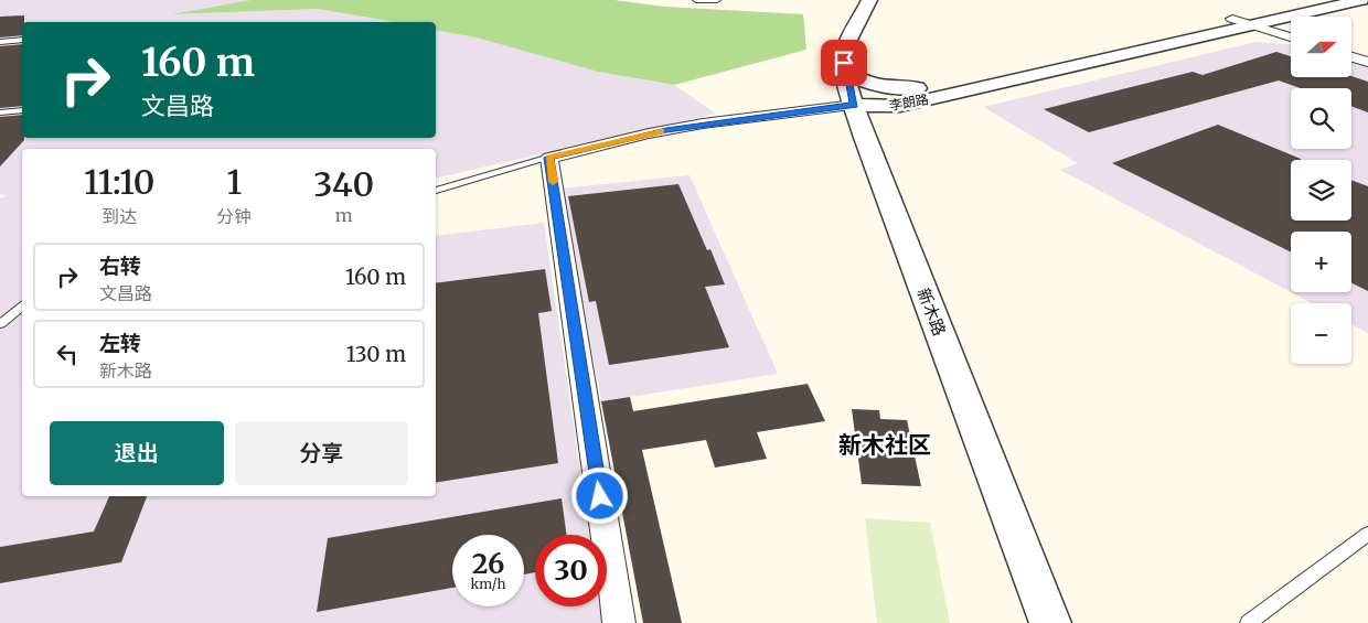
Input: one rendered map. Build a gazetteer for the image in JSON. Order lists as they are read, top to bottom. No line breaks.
{"streets":{"street":["李朗路","新木路"]},"crossings":[["李朗路","新木路"]],"districts":["新木社区"],"north":"right","page":{"map_buttons":["+","−"],"turn":["160 m","文昌路"],"eta":["11:10","到达","1","分钟","340","m"],"list":[{"name":"右转","note":"文昌路","value":"160 m"},{"name":"左转","note":"新木路","value":"130 m"}],"buttons":["退出","分享"],"speed":"26 km/h","limit":"30"}}
